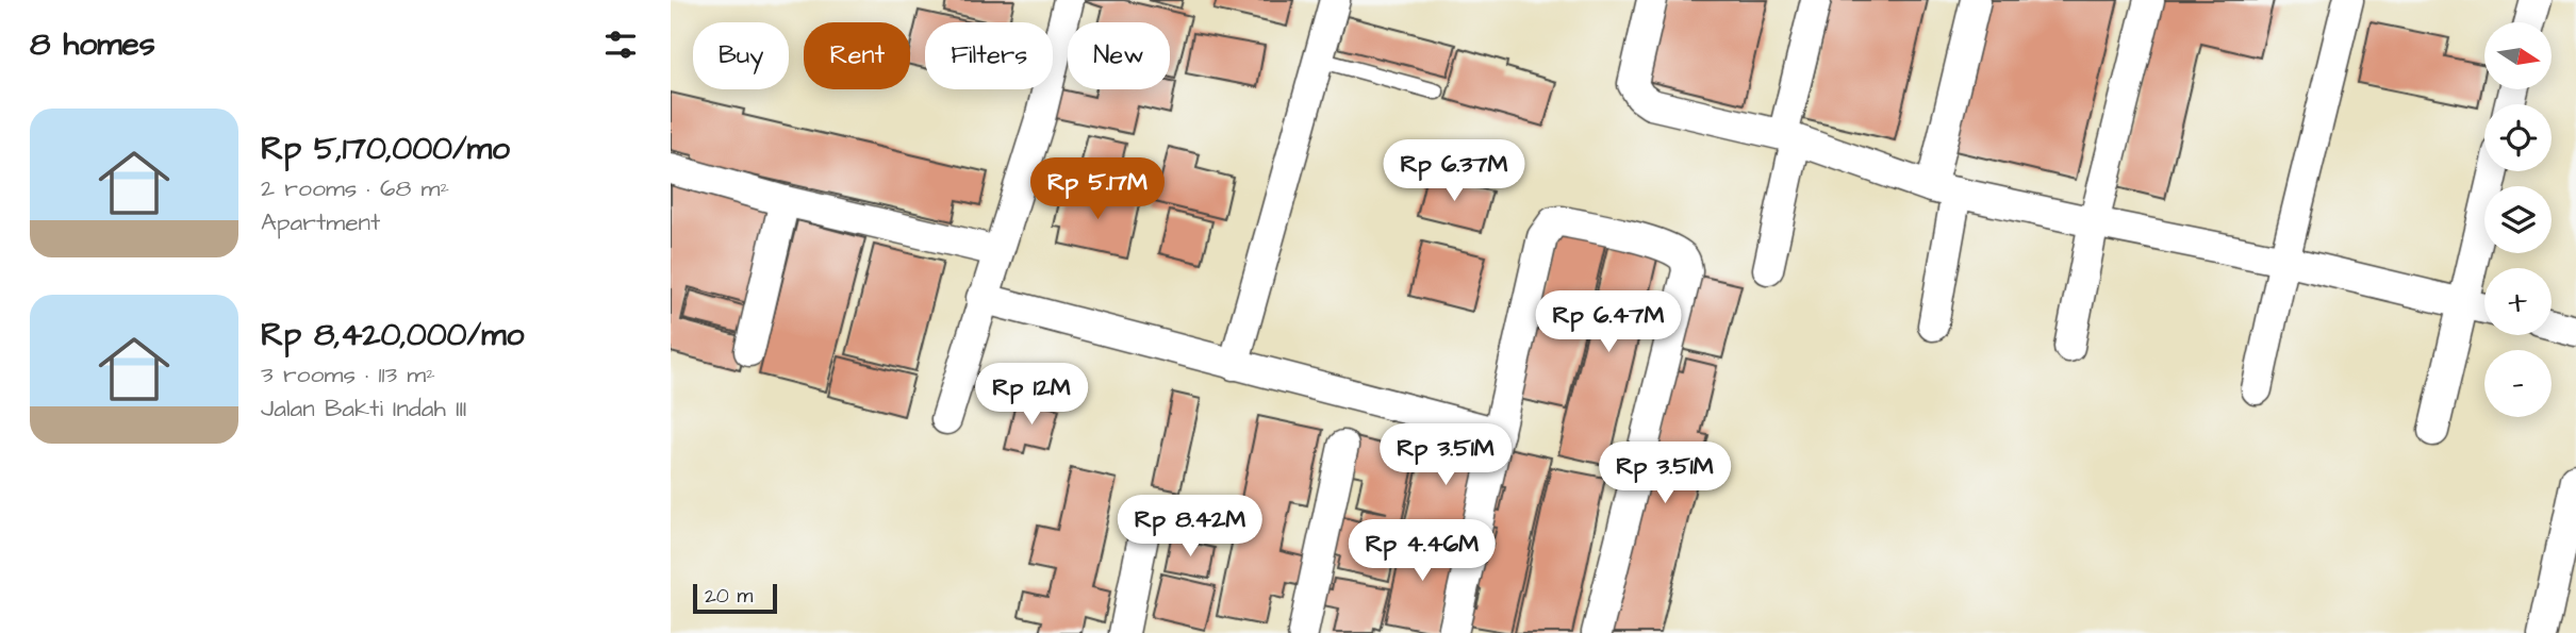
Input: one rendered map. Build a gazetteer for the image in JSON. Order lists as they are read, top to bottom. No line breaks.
{"scale_bar":"20 m","north":"right","page":{"heading":"8 homes","map_buttons":["+","−"],"chip":["Buy","Rent","Filters","New"],"list":[{"name":"Rp 5,170,000/mo","note":"2 rooms · 68 m² · Apartment"},{"name":"Rp 8,420,000/mo","note":"3 rooms · 113 m² · Jalan Bakti Indah III"}],"price":["Rp 6.37M","Rp 5.17M","Rp 6.47M","Rp 12M","Rp 3.51M","Rp 3.51M","Rp 8.42M","Rp 4.46M"],"scale":"20 m"}}
